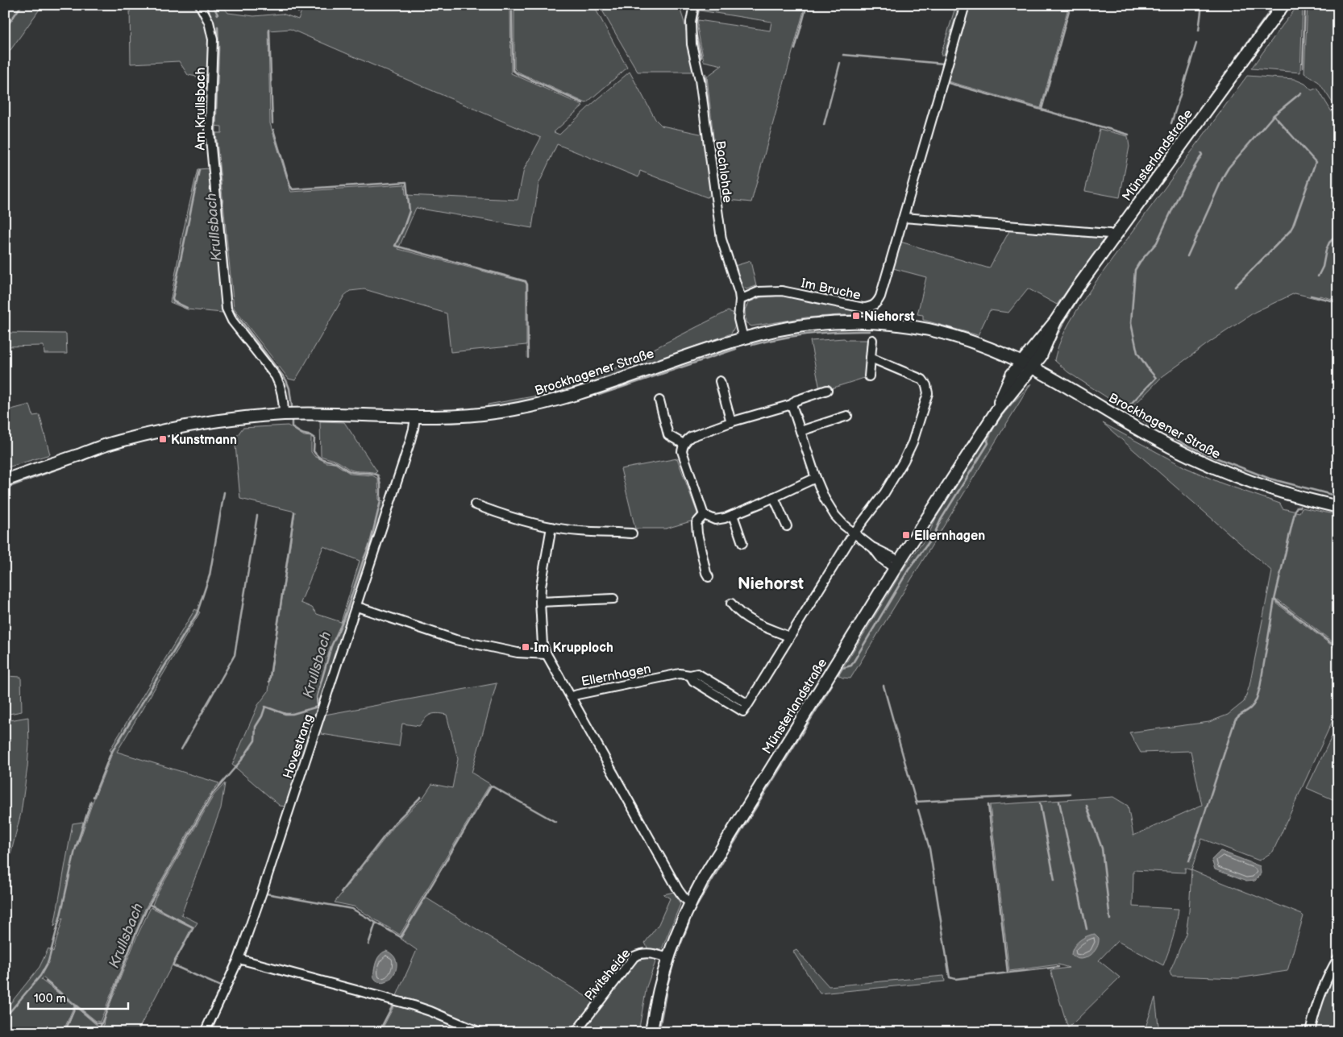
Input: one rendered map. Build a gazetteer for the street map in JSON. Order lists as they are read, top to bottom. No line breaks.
{"streets":{"main road":["Münsterlandstraße","Brockhagener Straße"],"street":["Am Krullsbach","Bachlohde","Im Bruche","Ellernhagen","Hovestrang","Pivitsheide"]},"crossings":[["Am Krullsbach","Brockhagener Straße"],["Münsterlandstraße","Brockhagener Straße"],["Münsterlandstraße","Pivitsheide"],["Bachlohde","Im Bruche"],["Bachlohde","Brockhagener Straße"],["Brockhagener Straße","Hovestrang"]],"districts":["Niehorst"],"water":["Krullsbach"],"places":{"transit":["Niehorst","Kunstmann","Ellernhagen","Im Krupploch"]},"scale_bar":"100 m"}
